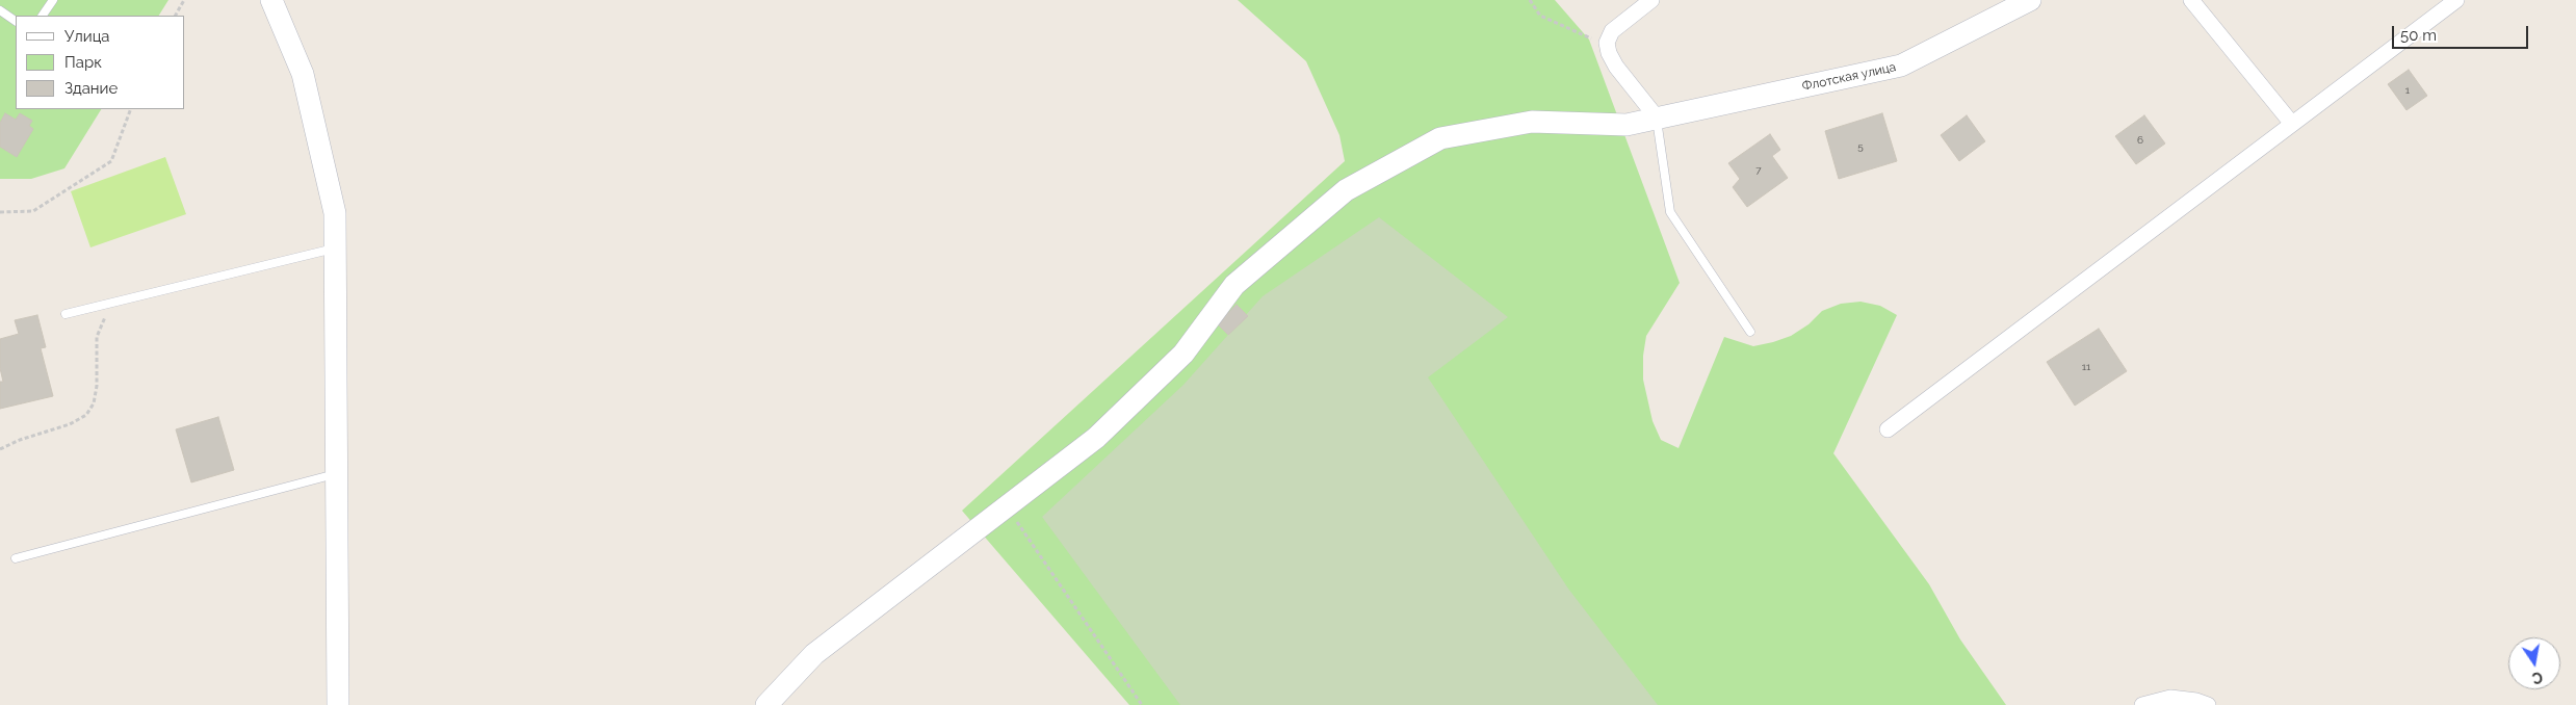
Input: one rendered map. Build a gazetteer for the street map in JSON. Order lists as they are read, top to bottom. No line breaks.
{"streets":{"street":["Флотская улица"]},"house_numbers":["1","6","5","7","11"],"legend":["Улица","Парк","Здание"],"scale_bar":"50 m","north":"bottom"}
